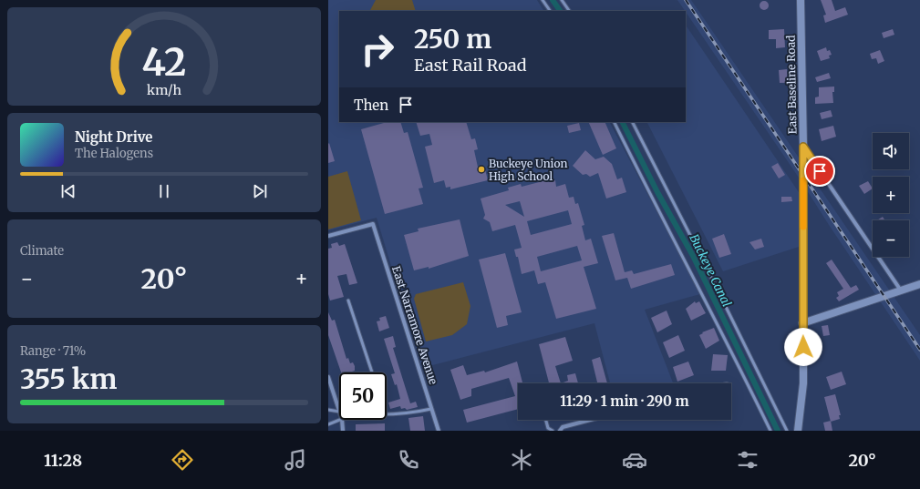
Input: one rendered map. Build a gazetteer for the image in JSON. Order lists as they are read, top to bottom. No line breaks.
{"streets":{"main road":["East Baseline Road"],"street":["East Narramore Avenue"]},"water":["Buckeye Canal"],"places":["Buckeye Union High School"],"page":{"turn":["250 m","East Rail Road"],"then":"Then","song":["Night Drive","The Halogens"],"map_buttons":["+","−"],"tile":["Climate",["Range · 71%","355 km"]],"heat":["−","20°","+"],"limit":"50","trip":"11:29 · 1 min · 290 m","tabs":["11:28","20°"],"gauge":["42","km/h"]}}
